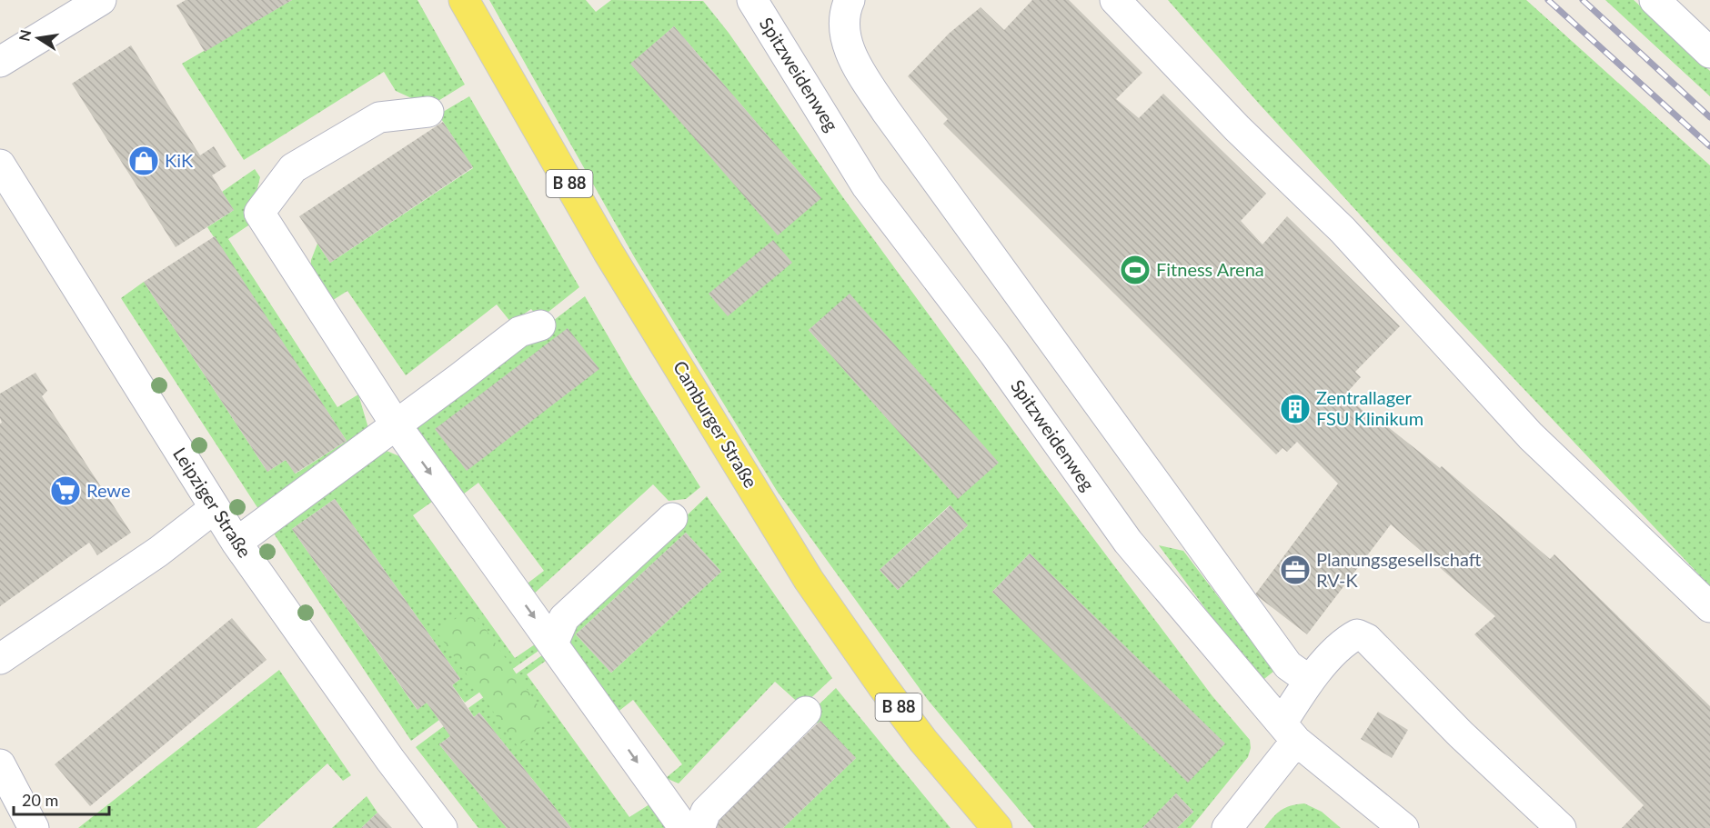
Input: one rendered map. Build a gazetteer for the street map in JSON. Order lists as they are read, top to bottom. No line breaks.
{"streets":{"main road":["B 88","Camburger Straße"],"street":["Spitzweidenweg","Leipziger Straße"]},"places":{"shop":["KiK"],"sports":["Fitness Arena"],"building":["Zentrallager FSU Klinikum"],"supermarket":["Rewe"],"office":["Planungsgesellschaft RV-K"]},"scale_bar":"20 m","north":"left"}
